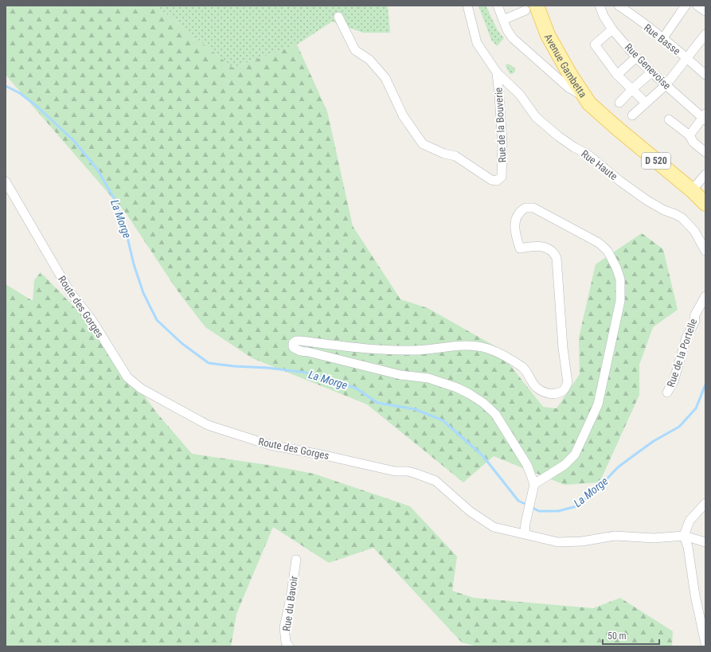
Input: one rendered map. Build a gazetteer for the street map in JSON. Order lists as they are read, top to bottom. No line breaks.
{"streets":{"main road":["Avenue Gambetta","D 520"],"street":["Rue Basse","Rue Genevoise","Rue de la Bouverie","Rue Haute","Route des Gorges","Rue de la Portelle","Rue du Bavoir"]},"crossings":[["Avenue Gambetta","D 520"],["Rue de la Bouverie","Rue Haute"]],"water":["La Morge"],"scale_bar":"50 m"}
